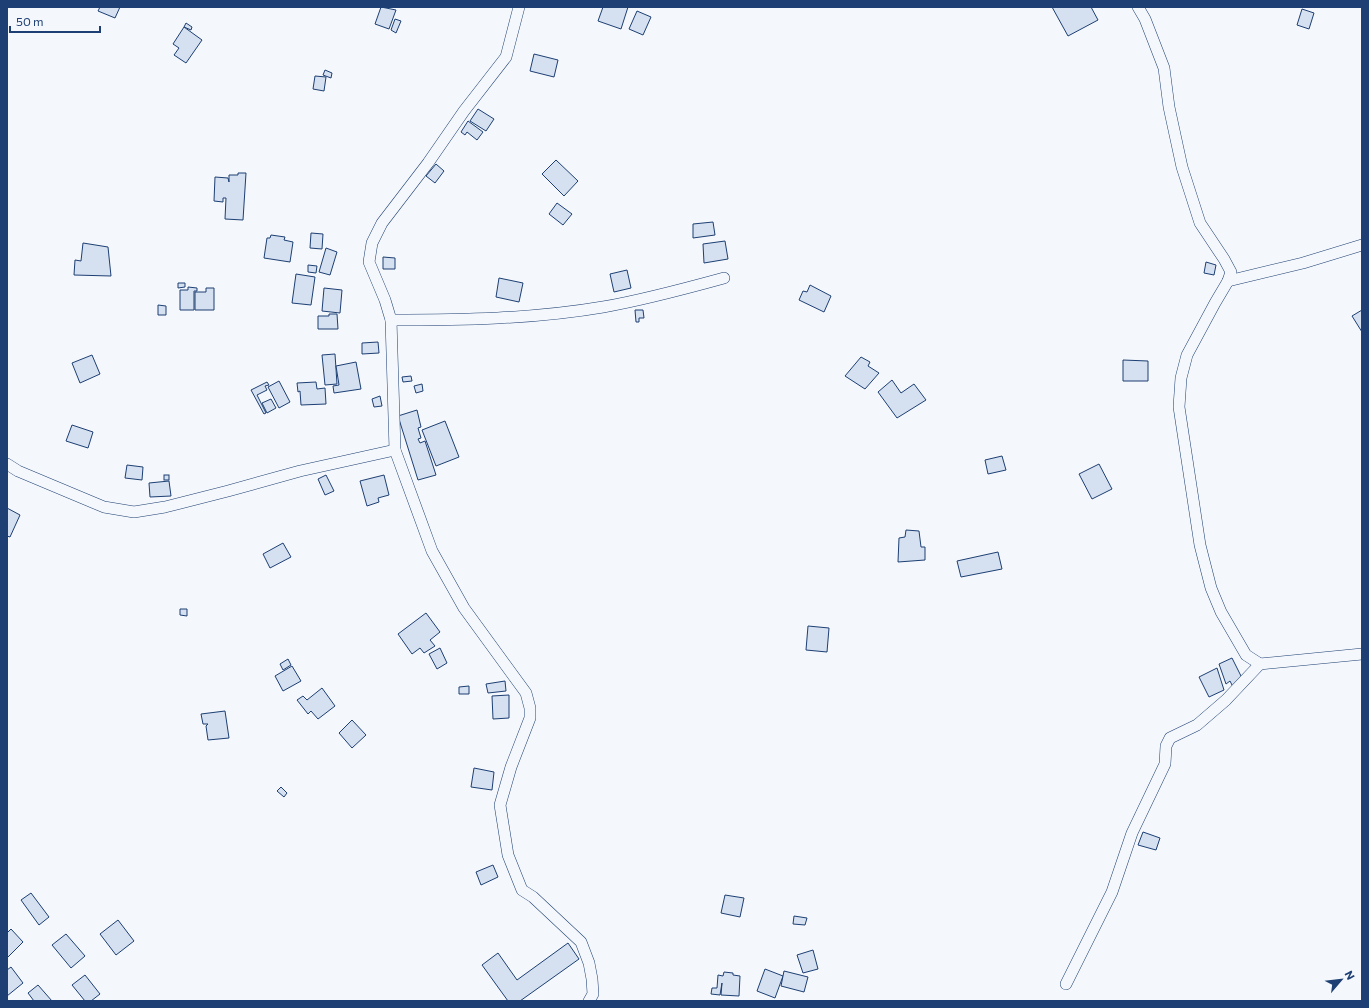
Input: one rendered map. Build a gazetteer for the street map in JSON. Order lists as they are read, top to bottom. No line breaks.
{"scale_bar":"50 m","north":"top right"}
